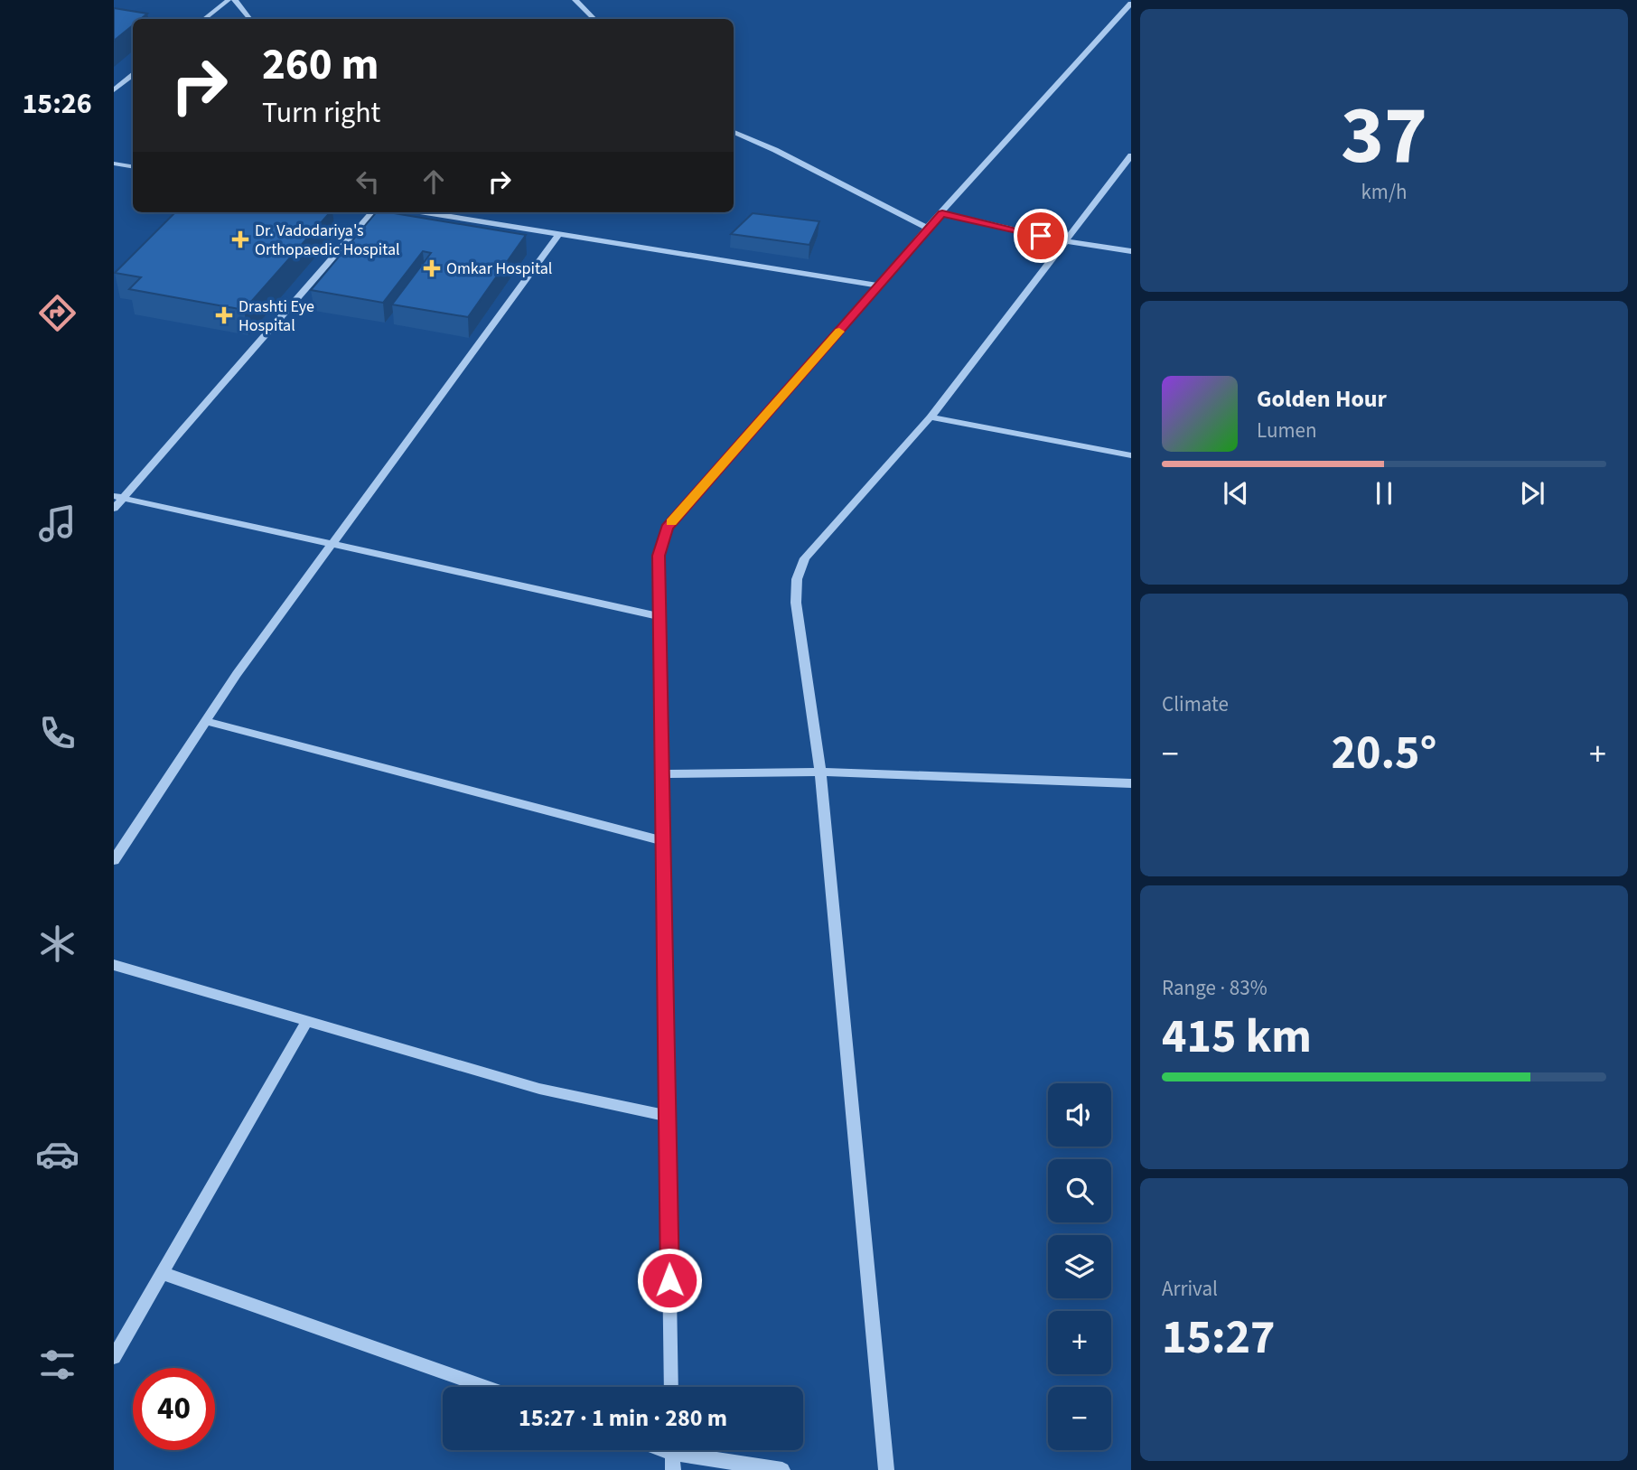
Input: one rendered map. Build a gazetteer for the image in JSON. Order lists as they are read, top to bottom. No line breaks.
{"places":{"health":["Dr. Vadodariya's Orthopaedic Hospital","Omkar Hospital","Drashti Eye Hospital"]},"page":{"tabs":"15:26","tile":[["37","km/h"],"Climate",["Range · 83%","415 km"],["Arrival","15:27"]],"turn":["260 m","Turn right"],"song":["Golden Hour","Lumen"],"heat":["−","20.5°","+"],"map_buttons":["+","−"],"limit":"40","trip":"15:27 · 1 min · 280 m"}}
